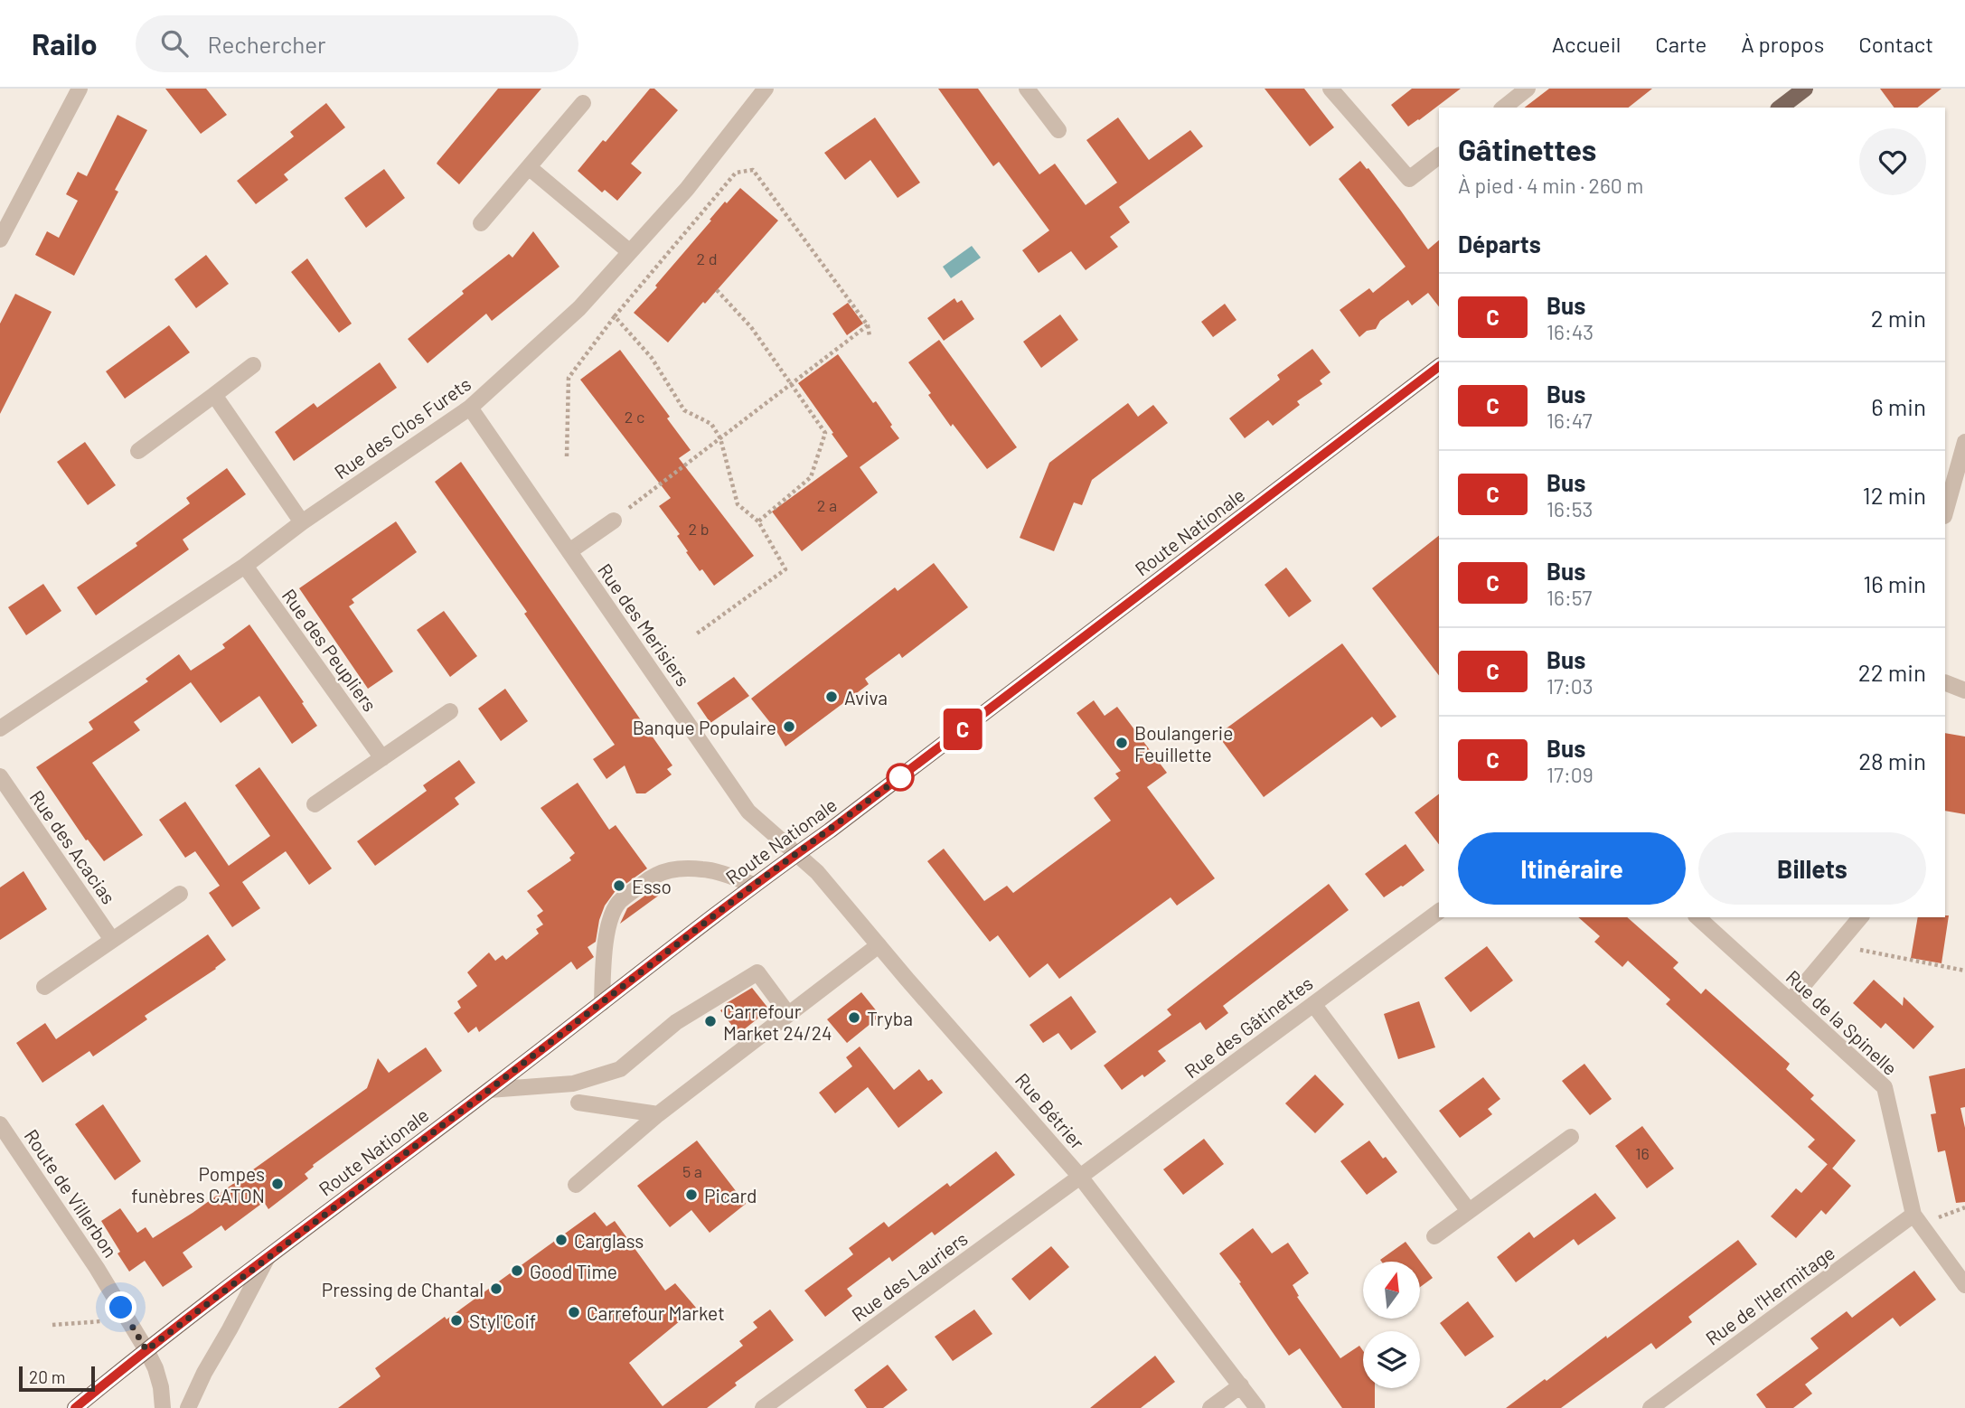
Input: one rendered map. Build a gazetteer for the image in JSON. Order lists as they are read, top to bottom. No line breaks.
{"streets":{"main road":["Route Nationale"],"street":["Rue des Clos Furets","Rue des Merisiers","Rue des Peupliers","Rue des Acacias","Rue de la Spinelle","Rue des Gâtinettes","Rue Bétrier","Route de Villerbon","Rue des Lauriers","Rue de l'Hermitage"]},"crossings":[["Rue des Clos Furets","Rue des Merisiers"],["Rue des Clos Furets","Rue des Peupliers"],["Route Nationale","Rue des Merisiers"],["Route Nationale","Rue Bétrier"],["Route Nationale","Route de Villerbon"],["Rue des Merisiers","Rue Bétrier"],["Rue de la Spinelle","Rue de l'Hermitage"],["Rue des Gâtinettes","Rue Bétrier"],["Rue des Gâtinettes","Rue des Lauriers"],["Rue Bétrier","Rue des Lauriers"]],"places":["Aviva","Banque Populaire","Boulangerie Feuillette","Esso","Tryba","Carrefour Market 24/24","Pompes funèbres CATON","Picard","Carglass","Good Time","Pressing de Chantal","Carrefour Market","Styl'Coif"],"lines":["bus line C"],"house_numbers":["2 d","2 c","2 a","2 b","16","5 a"],"scale_bar":"20 m","north":"top","page":{"header":"Railo","search":"Rechercher","nav":["Accueil","Carte","À propos","Contact"],"on_map":"C","heading":[["Gâtinettes","À pied · 4 min · 260 m"],"Départs"],"list":[{"mark":"C","name":"Bus","note":"16:43","value":"2 min"},{"mark":"C","name":"Bus","note":"16:47","value":"6 min"},{"mark":"C","name":"Bus","note":"16:53","value":"12 min"},{"mark":"C","name":"Bus","note":"16:57","value":"16 min"},{"mark":"C","name":"Bus","note":"17:03","value":"22 min"},{"mark":"C","name":"Bus","note":"17:09","value":"28 min"}],"buttons":["Itinéraire","Billets"],"scale":"20 m"}}
